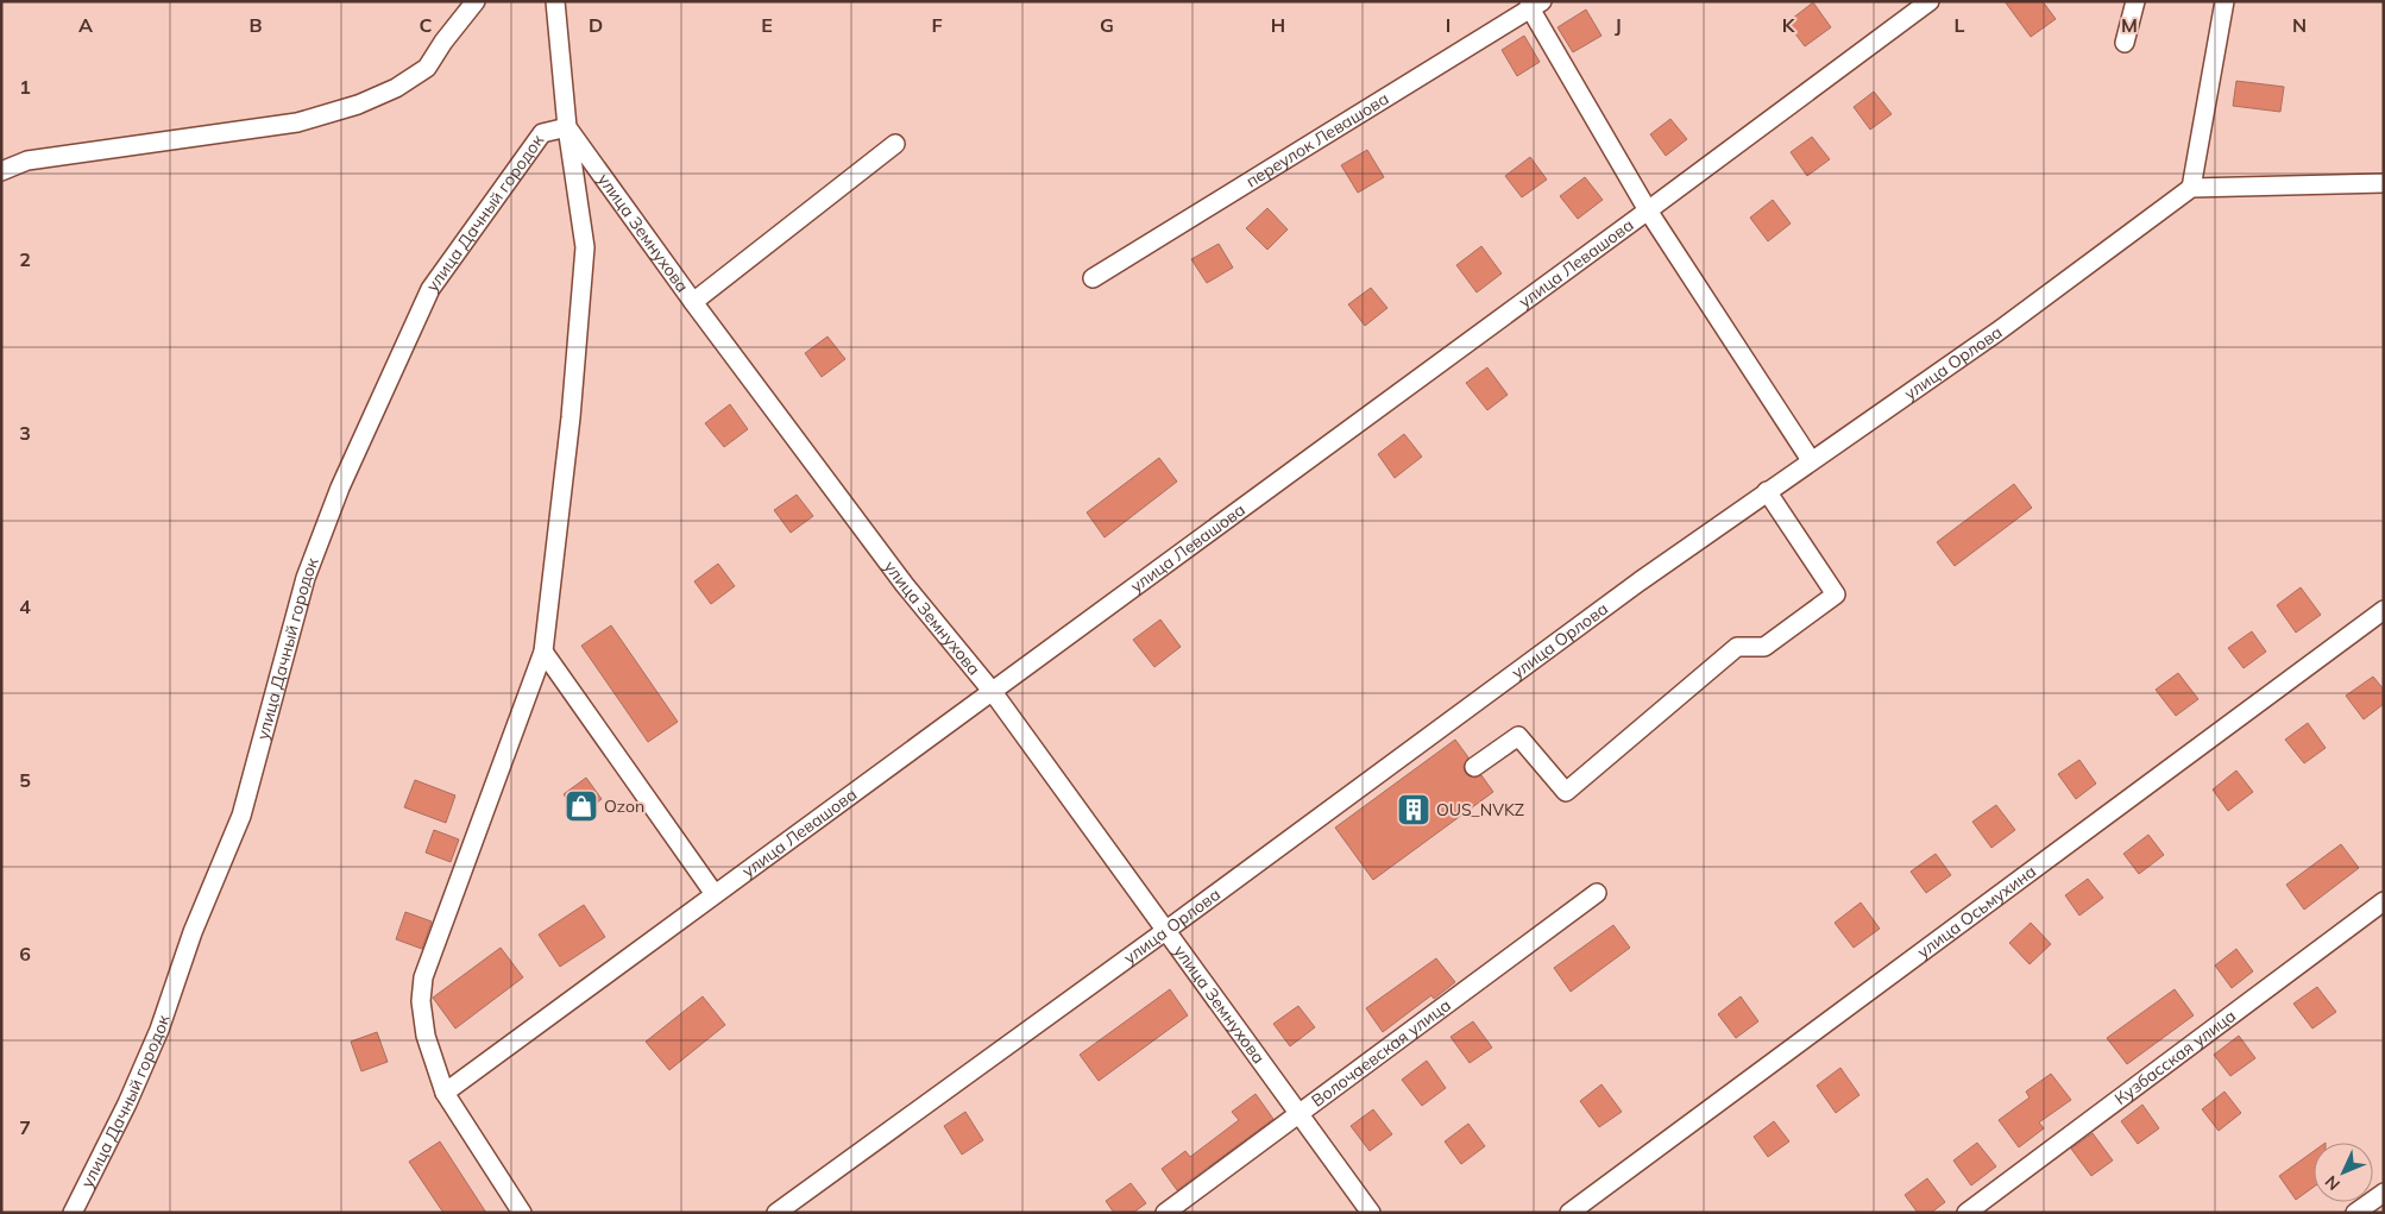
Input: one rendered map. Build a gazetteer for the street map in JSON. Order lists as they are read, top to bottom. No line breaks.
{"streets":{"street":["переулок Левашова","улица Дачный городок","улица Земнухова","улица Левашова","улица Орлова","улица Осьмухина","Волочаевская улица","Кузбасская улица"]},"crossings":[["улица Дачный городок","улица Земнухова"],["улица Земнухова","улица Левашова"],["улица Земнухова","улица Орлова"],["улица Земнухова","Волочаевская улица"]],"places":{"shop":["Ozon"],"building":["OUS_NVKZ"]},"north":"bottom left","grid":{"columns":["A","B","C","D","E","F","G","H","I","J","K","L","M","N"],"rows":["1","2","3","4","5","6","7"]}}
